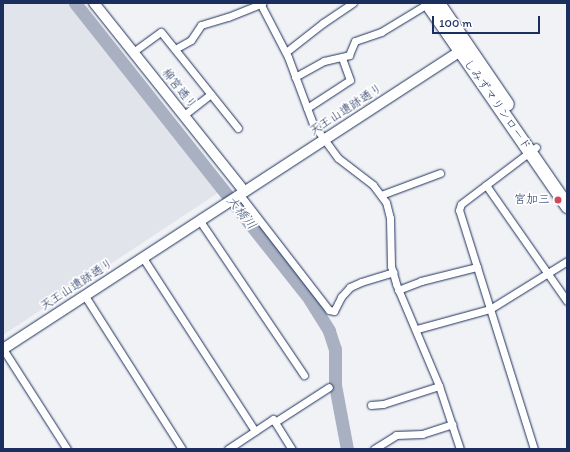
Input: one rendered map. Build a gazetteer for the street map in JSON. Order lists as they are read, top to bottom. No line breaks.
{"streets":{"highway":["しみずマリンロード"],"street":["柳宮通り","天王山遺跡通り"]},"crossings":[["柳宮通り","天王山遺跡通り"],["しみずマリンロード","天王山遺跡通り"]],"water":["大橋川"],"places":["宮加三"],"scale_bar":"100 m"}
